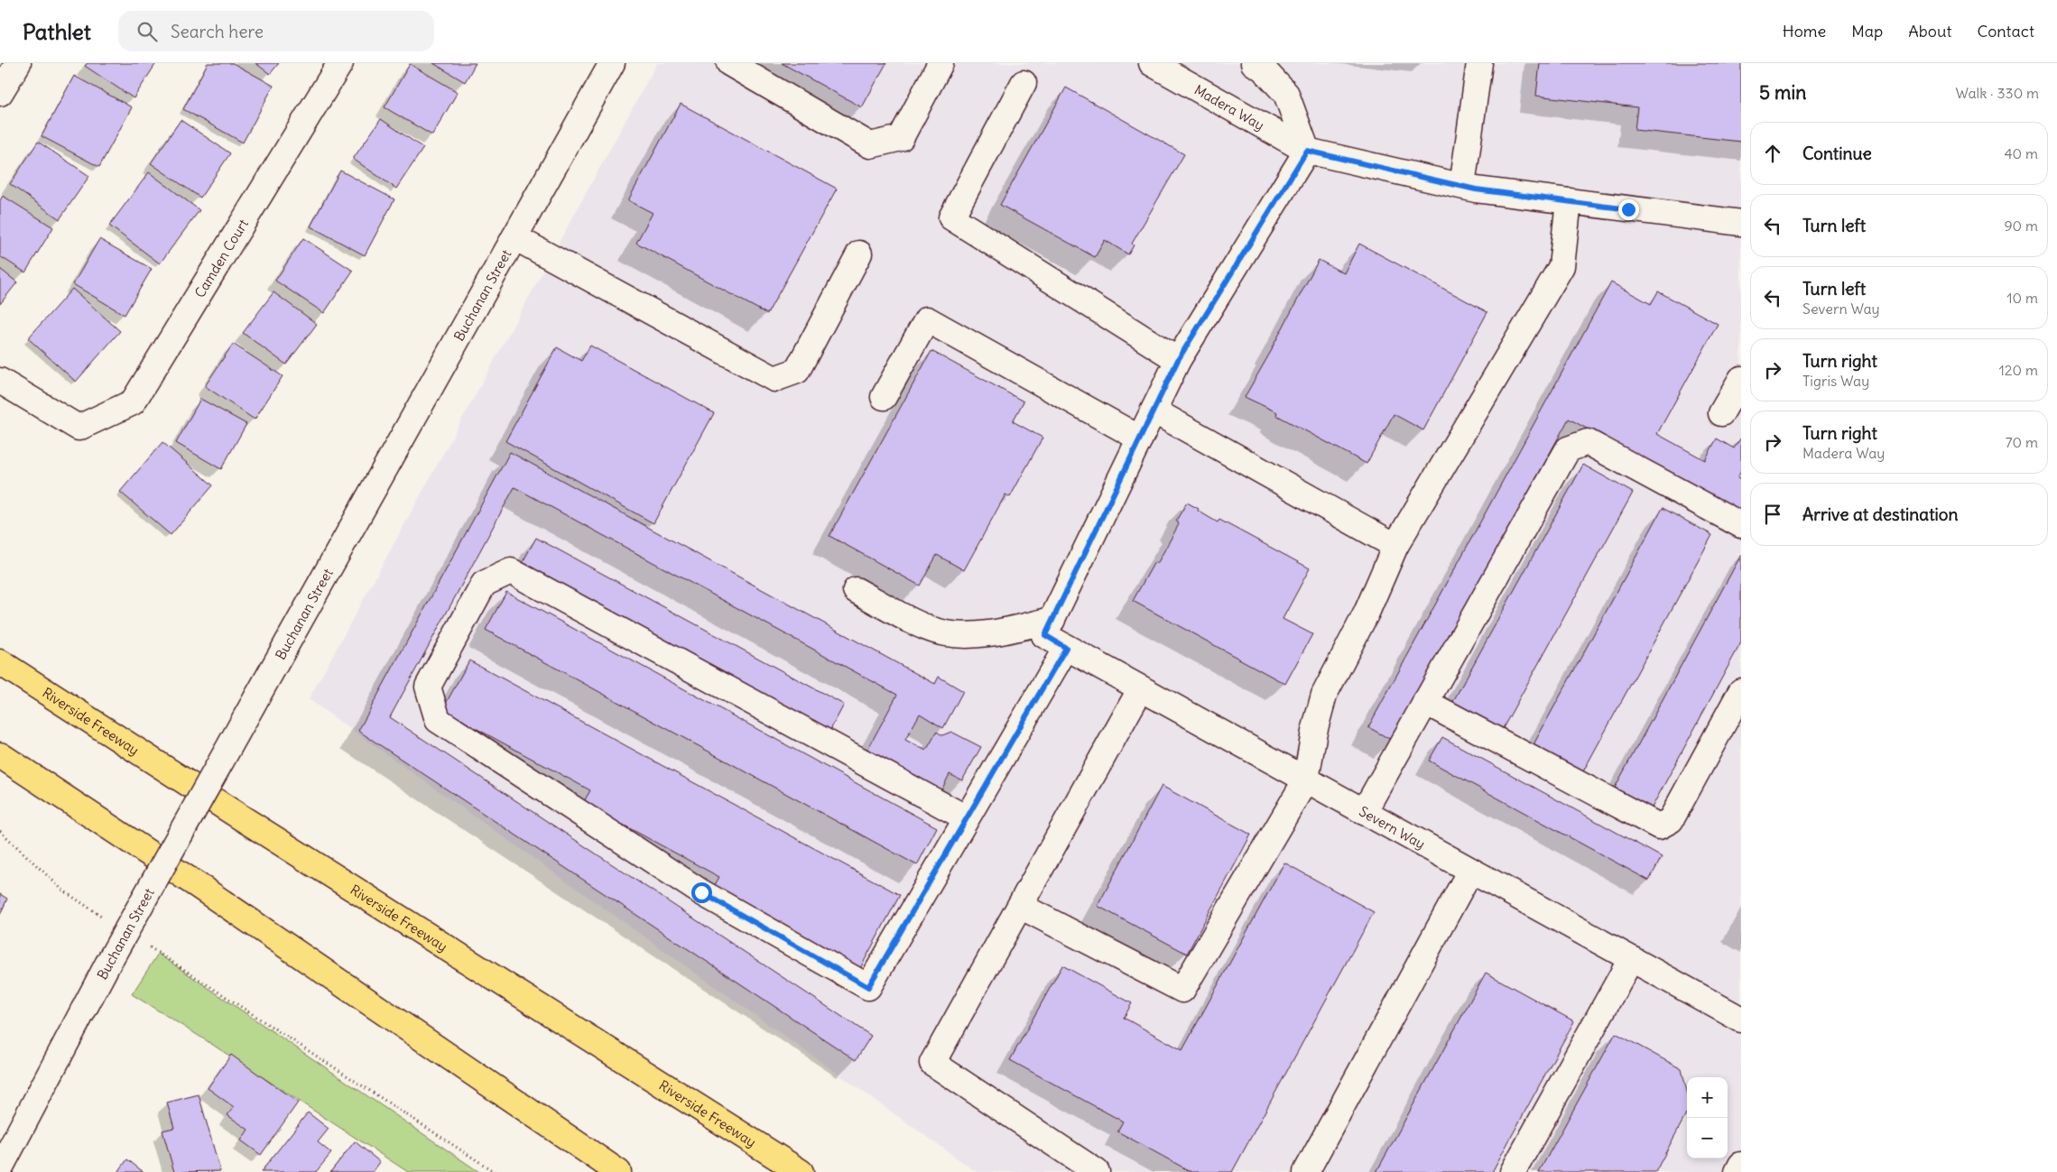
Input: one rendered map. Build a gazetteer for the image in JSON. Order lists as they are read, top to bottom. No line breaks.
{"streets":{"highway":["Riverside Freeway"],"street":["Madera Way","Camden Court","Buchanan Street","Severn Way"]},"page":{"header":"Pathlet","search":"Search here","nav":["Home","Map","About","Contact"],"heading":["5 min","Walk · 330 m"],"list":[["Continue","40 m"],["Turn left","90 m"],["Turn left","Severn Way","10 m"],["Turn right","Tigris Way","120 m"],["Turn right","Madera Way","70 m"],"Arrive at destination"],"map_buttons":["+","−"]}}
